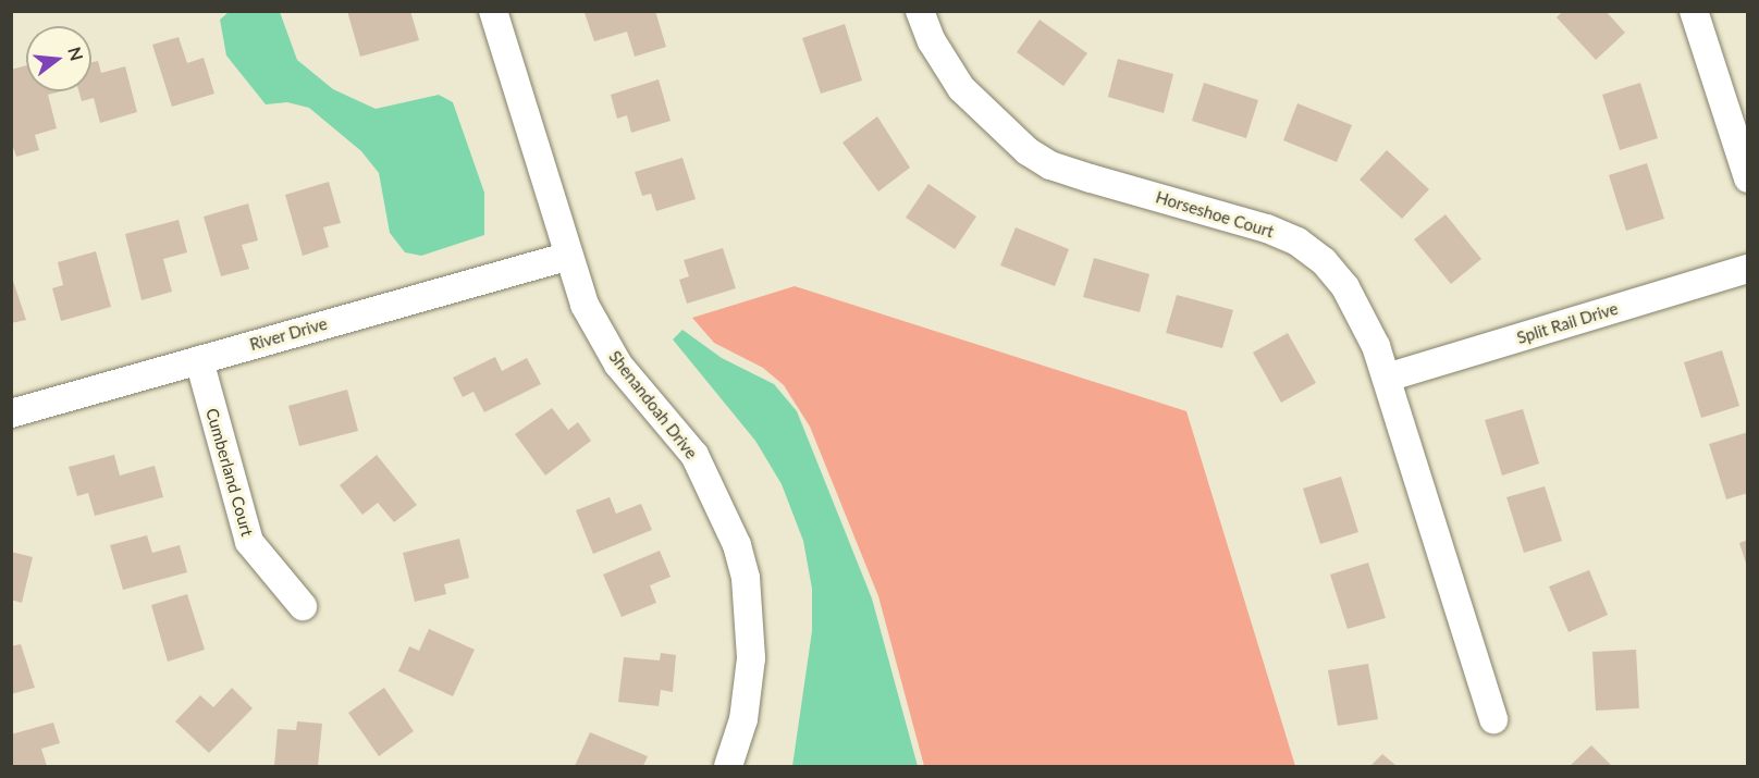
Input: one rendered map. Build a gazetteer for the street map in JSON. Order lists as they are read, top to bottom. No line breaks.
{"streets":{"street":["Horseshoe Court","Split Rail Drive","River Drive","Shenandoah Drive","Cumberland Court"]},"crossings":[["Horseshoe Court","Split Rail Drive"],["River Drive","Shenandoah Drive"],["River Drive","Cumberland Court"]],"north":"right"}
